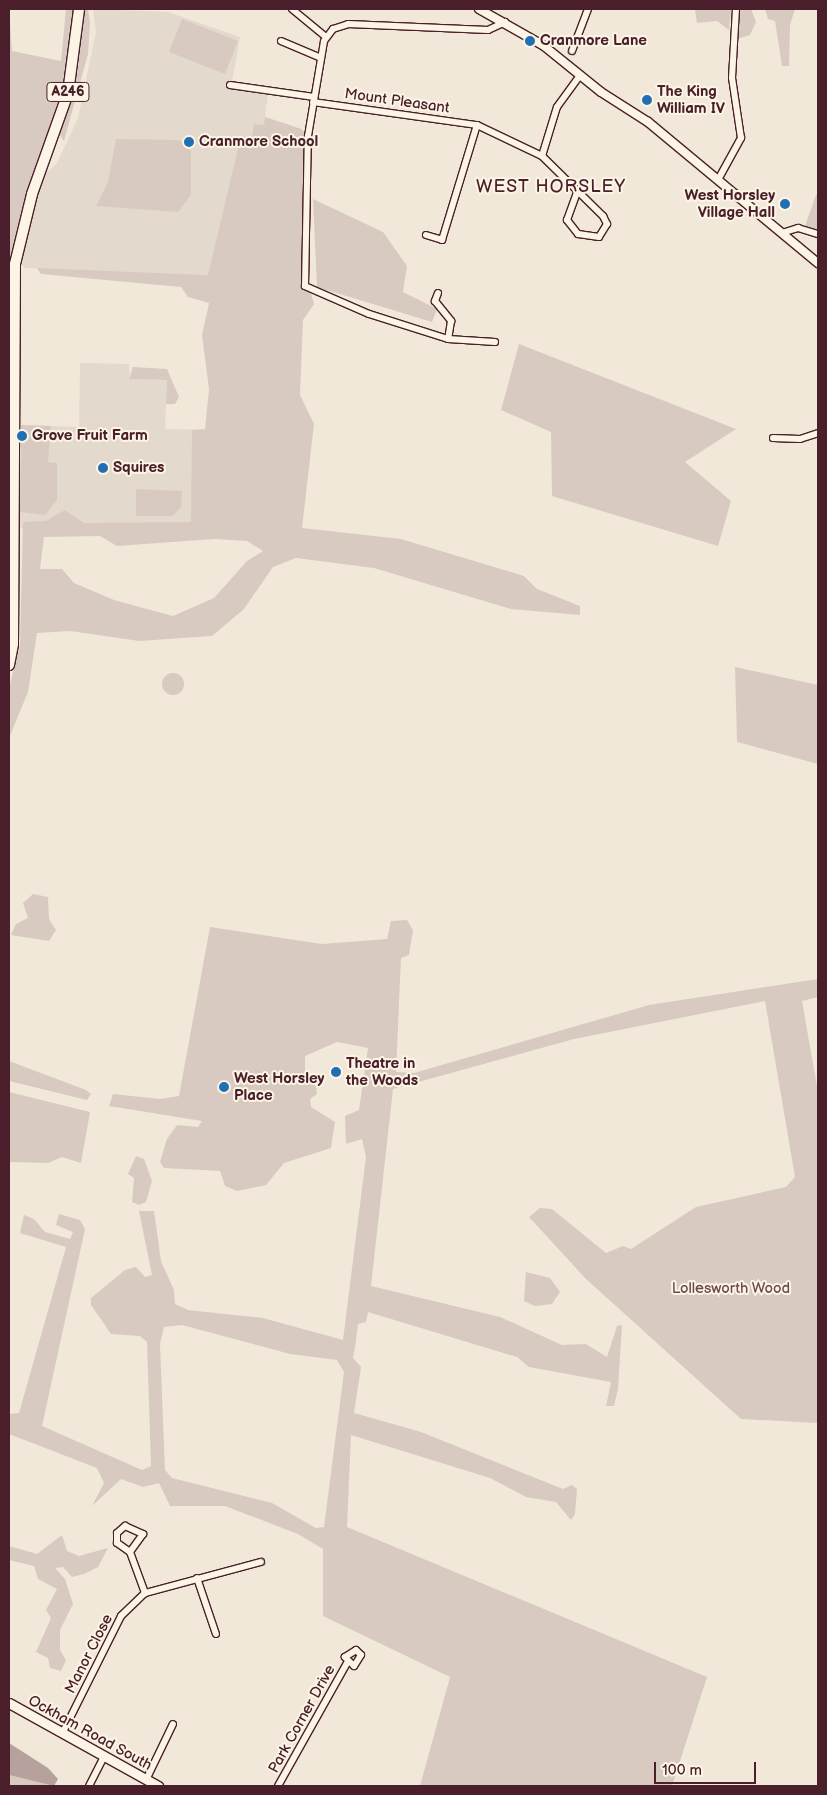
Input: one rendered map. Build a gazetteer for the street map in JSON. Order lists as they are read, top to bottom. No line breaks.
{"streets":{"main road":["A246","Ockham Road South"],"street":["Mount Pleasant","Manor Close","Park Corner Drive"]},"crossings":[["Manor Close","Ockham Road South"]],"districts":["WEST HORSLEY"],"parks":["Lollesworth Wood"],"places":["Cranmore Lane","The King William IV","Cranmore School","West Horsley Village Hall","Grove Fruit Farm","Squires","Theatre in the Woods","West Horsley Place"],"scale_bar":"100 m"}
